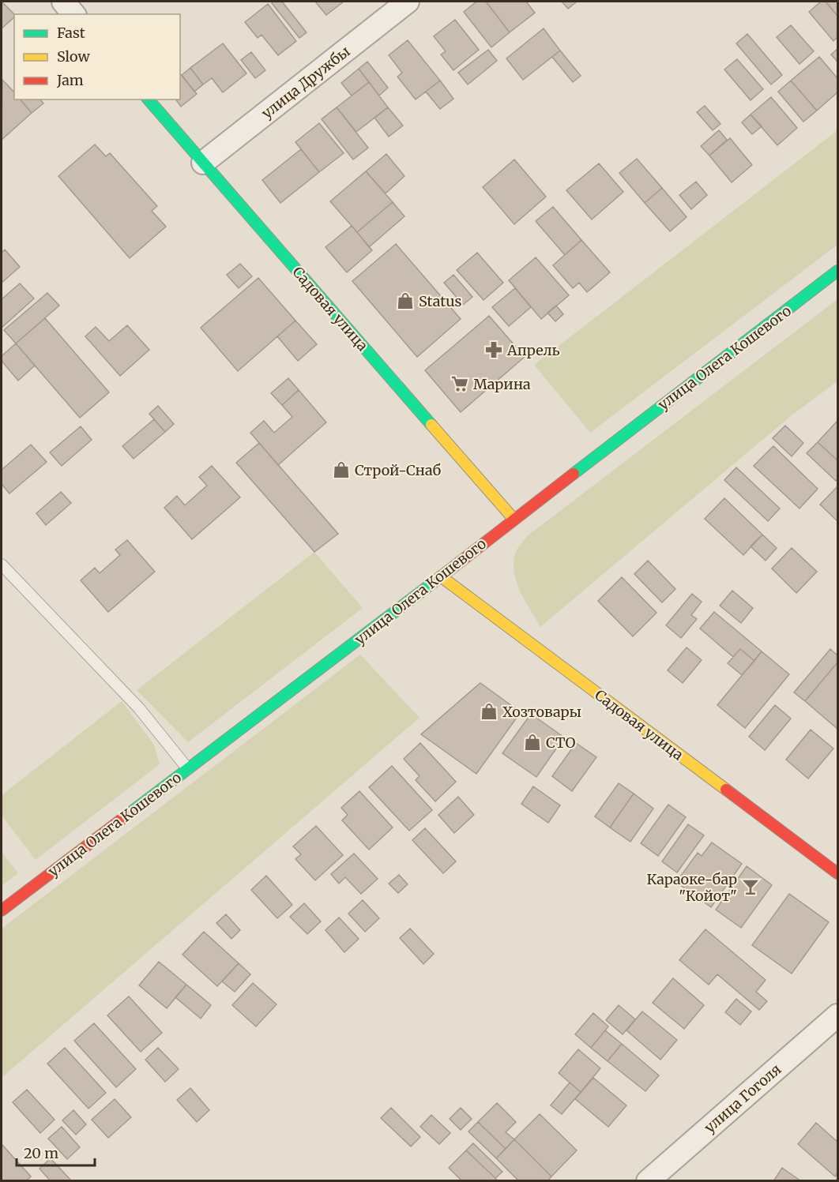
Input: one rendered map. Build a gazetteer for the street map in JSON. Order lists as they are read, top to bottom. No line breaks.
{"streets":{"street":["улица Дружбы","Садовая улица","улица Олега Кошевого","улица Гоголя"]},"crossings":[["улица Дружбы","Садовая улица"],["Садовая улица","улица Олега Кошевого"]],"places":{"shop":["Status","Строй-Снаб","Хозтовары","СТО"],"pharmacy":["Апрель"],"supermarket":["Марина"],"bar":["Караоке-бар \"Койот\""]},"legend":["Fast","Slow","Jam"],"scale_bar":"20 m"}
